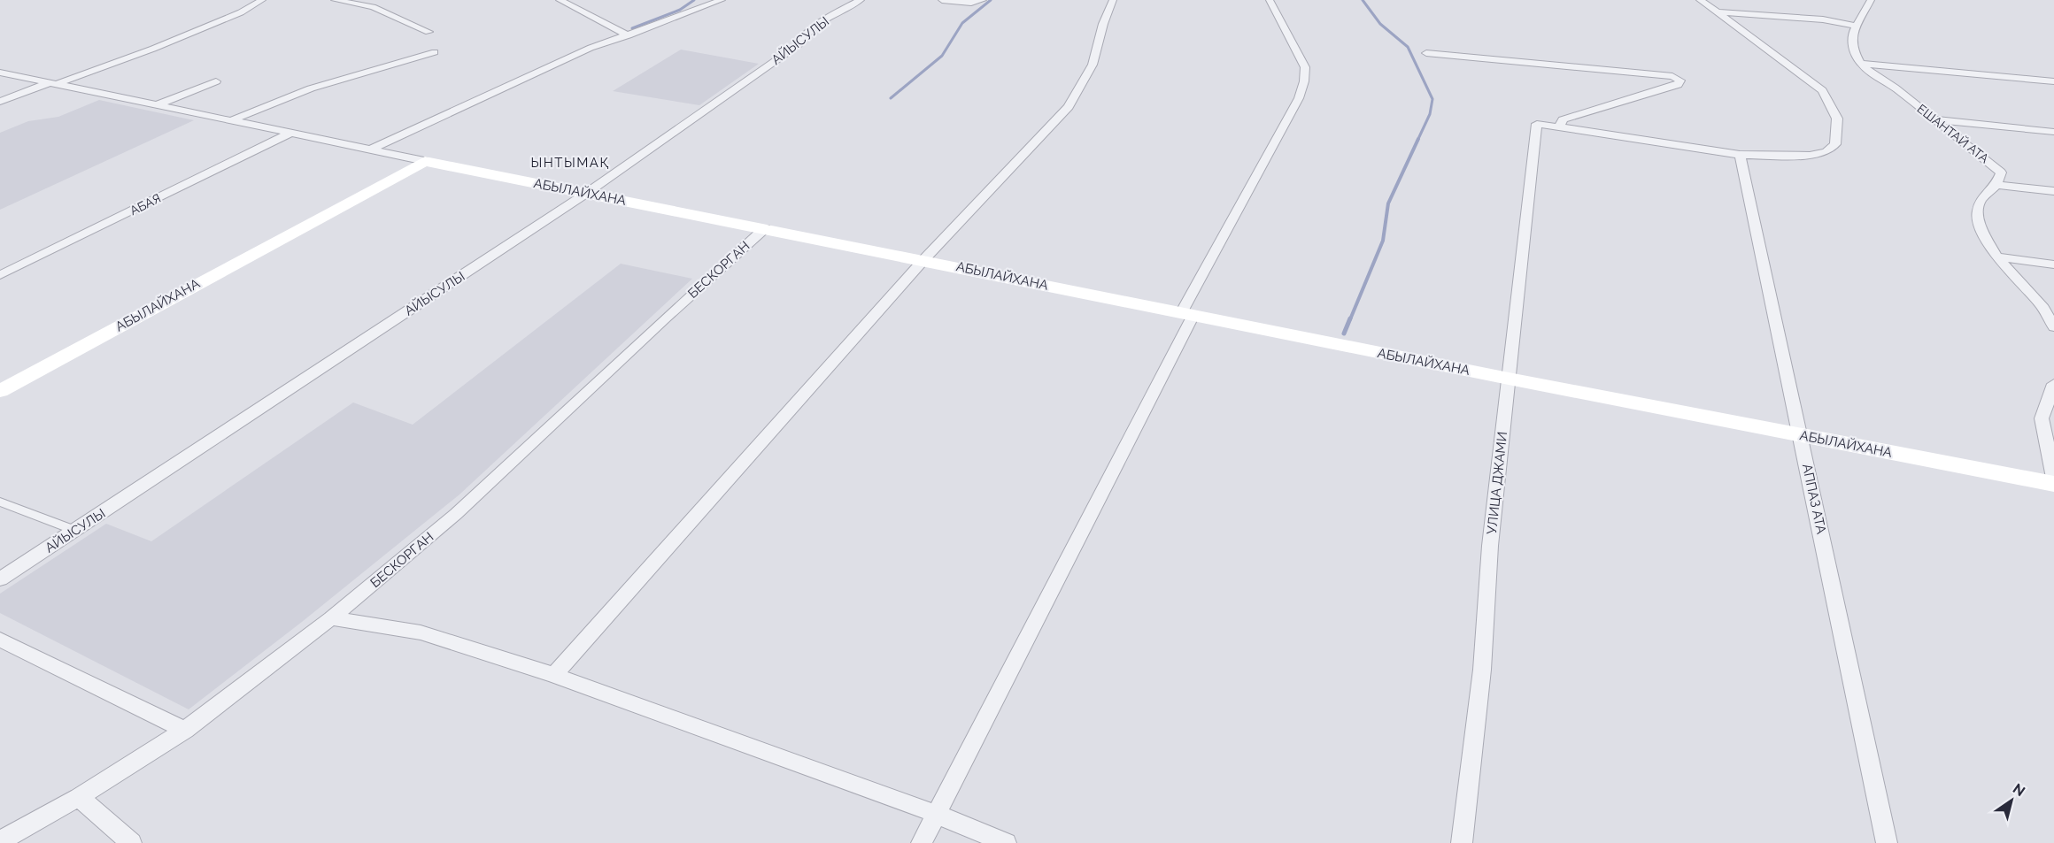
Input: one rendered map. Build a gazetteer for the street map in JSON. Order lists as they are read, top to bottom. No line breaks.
{"streets":{"main road":["АБЫЛАЙХАНА"],"street":["АЙЫСУЛЫ","ЕШАНТАЙ АТА","АБАЯ","БЕСКОРГАН","УЛИЦА ДЖАМИ","АППАЗ АТА"]},"crossings":[["АЙЫСУЛЫ","АБЫЛАЙХАНА"],["АБЫЛАЙХАНА","БЕСКОРГАН"],["АБЫЛАЙХАНА","УЛИЦА ДЖАМИ"],["АБЫЛАЙХАНА","АППАЗ АТА"]],"districts":["ЫНТЫМАҚ"],"north":"top right"}
